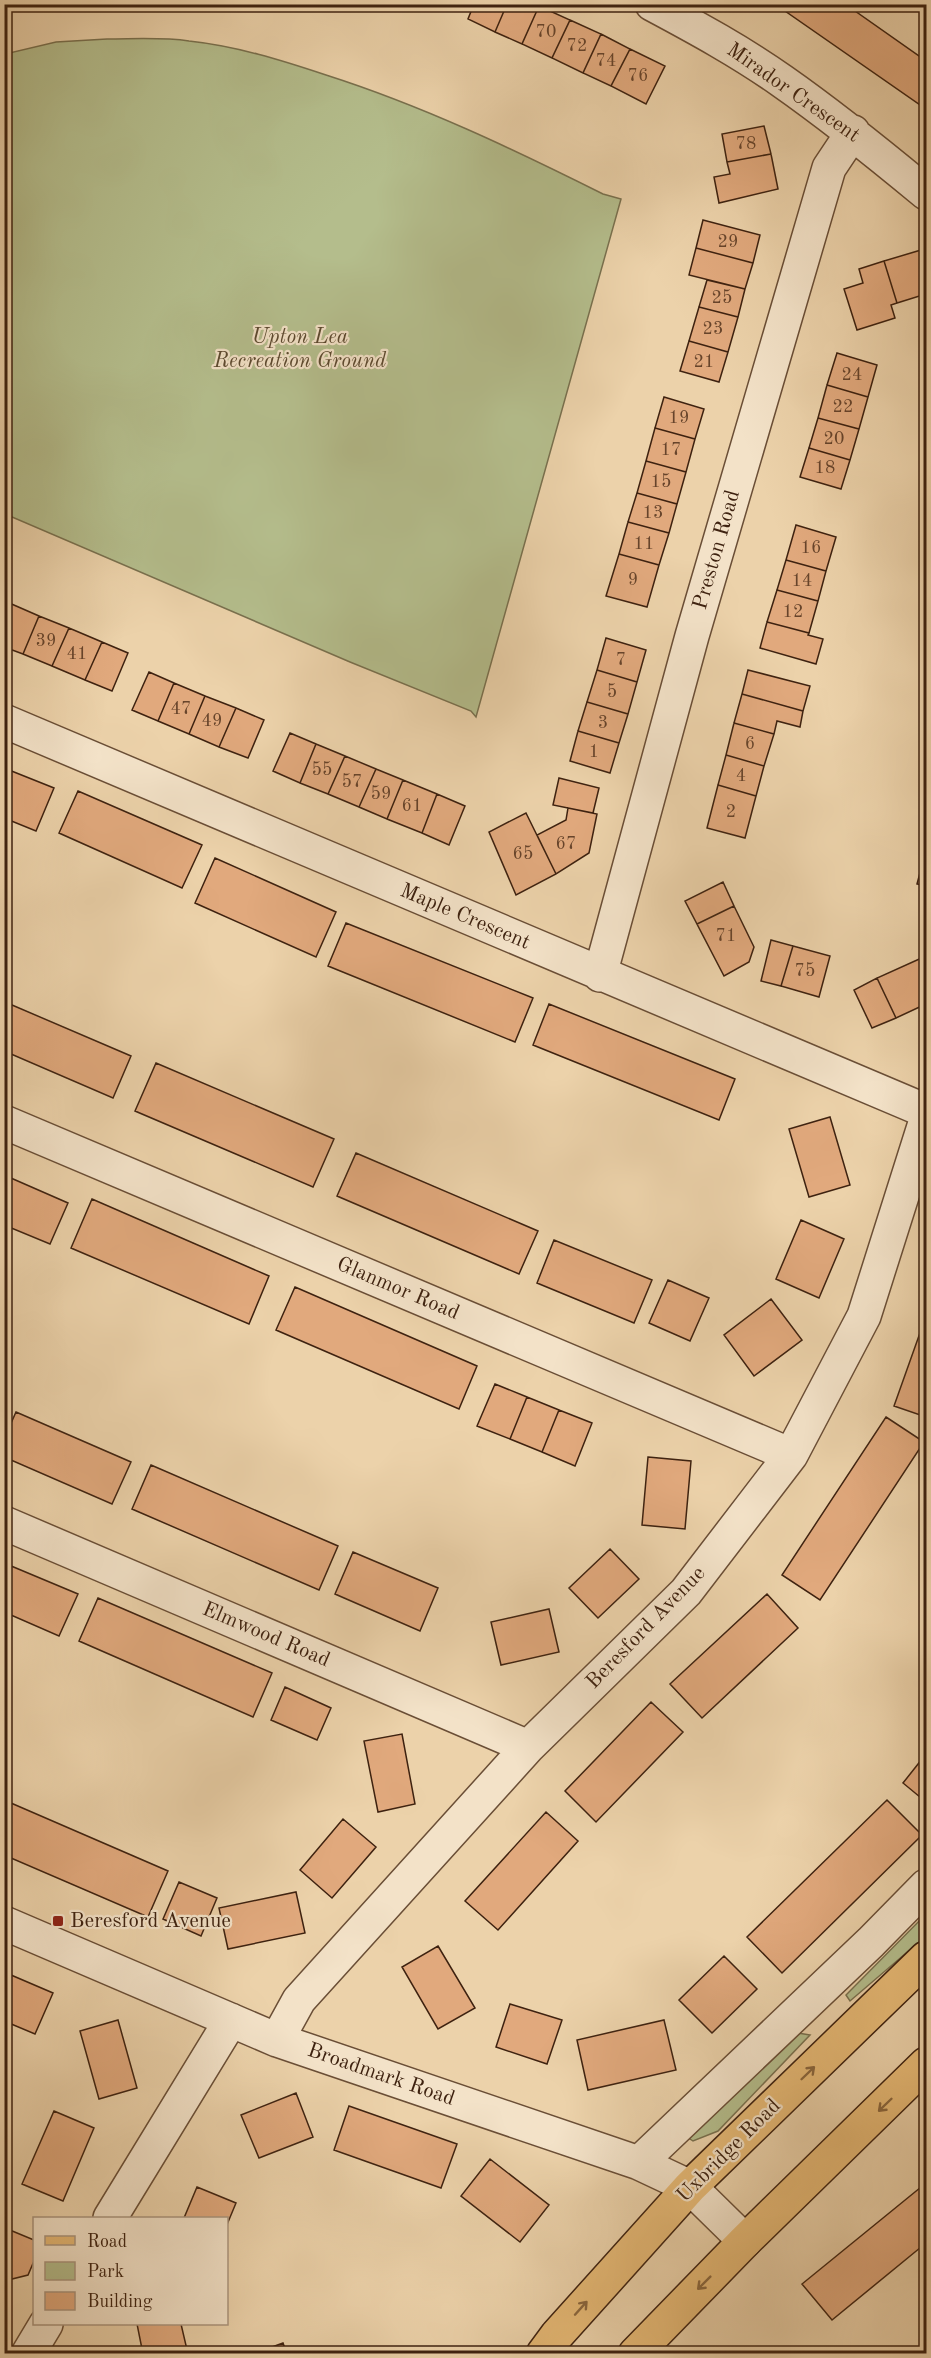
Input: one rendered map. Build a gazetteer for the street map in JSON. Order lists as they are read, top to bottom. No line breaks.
{"streets":{"main road":["Uxbridge Road"],"street":["Mirador Crescent","Preston Road","Maple Crescent","Glanmor Road","Beresford Avenue","Elmwood Road","Broadmark Road"]},"crossings":[["Mirador Crescent","Preston Road"],["Preston Road","Maple Crescent"],["Glanmor Road","Beresford Avenue"],["Beresford Avenue","Elmwood Road"],["Beresford Avenue","Broadmark Road"],["Broadmark Road","Uxbridge Road"]],"parks":["Upton Lea Recreation Ground"],"places":{"transit":["Beresford Avenue"]},"house_numbers":["70","72","74","76","78","29","25","23","21","24","22","19","20","17","18","15","13","11","16","9","14","12","39","41","7","5","47","49","3","6","1","55","4","57","59","61","2","67","65","71","75"],"legend":["Road","Park","Building"]}
